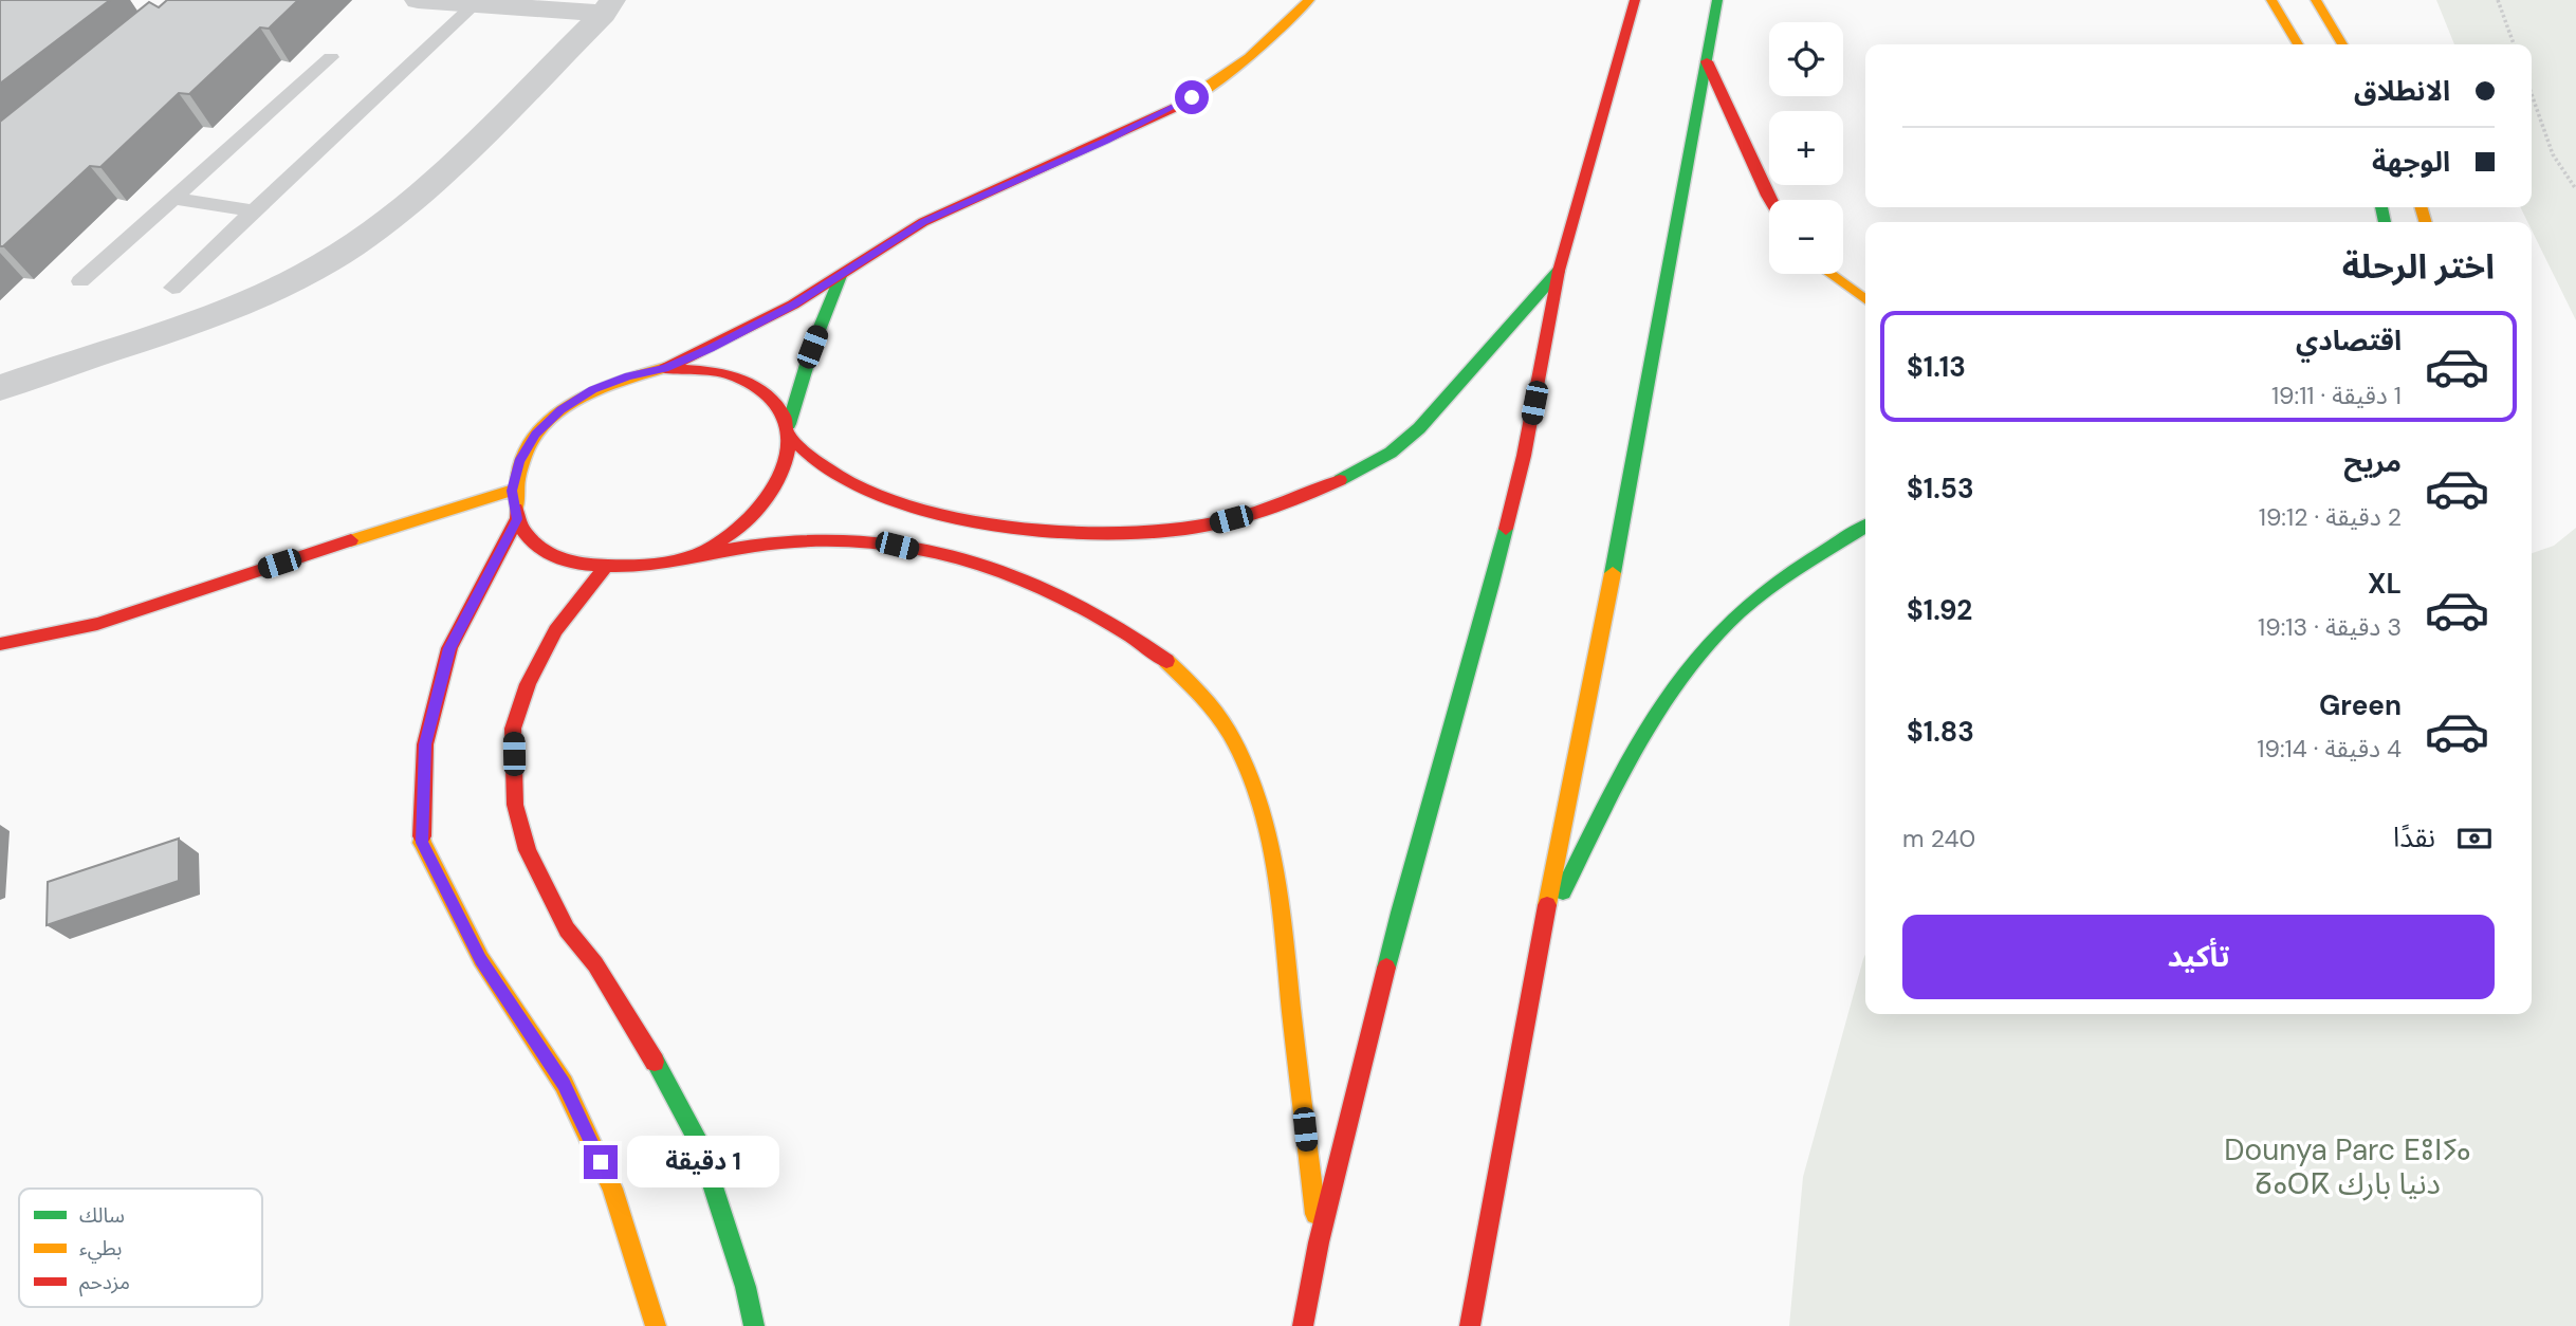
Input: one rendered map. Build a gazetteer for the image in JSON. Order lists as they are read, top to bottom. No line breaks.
{"parks":["Dounya Parc ⴹⵓⵏⵢⴰ ⵒⴰⵔⴽ دنيا بارك"],"legend":["سالك","بطيء","مزدحم"],"page":{"map_buttons":["+","−"],"banner":["الانطلاق","الوجهة"],"heading":"اختر الرحلة","list":[{"name":"اقتصادي","note":"1 دقيقة · 19:11","value":"$1.13"},{"name":"مريح","note":"2 دقيقة · 19:12","value":"$1.53"},{"name":"XL","note":"3 دقيقة · 19:13","value":"$1.92"},{"name":"Green","note":"4 دقيقة · 19:14","value":"$1.83"}],"pay":["نقدًا","240 m"],"buttons":"تأكيد","bubble":"1 دقيقة"}}
